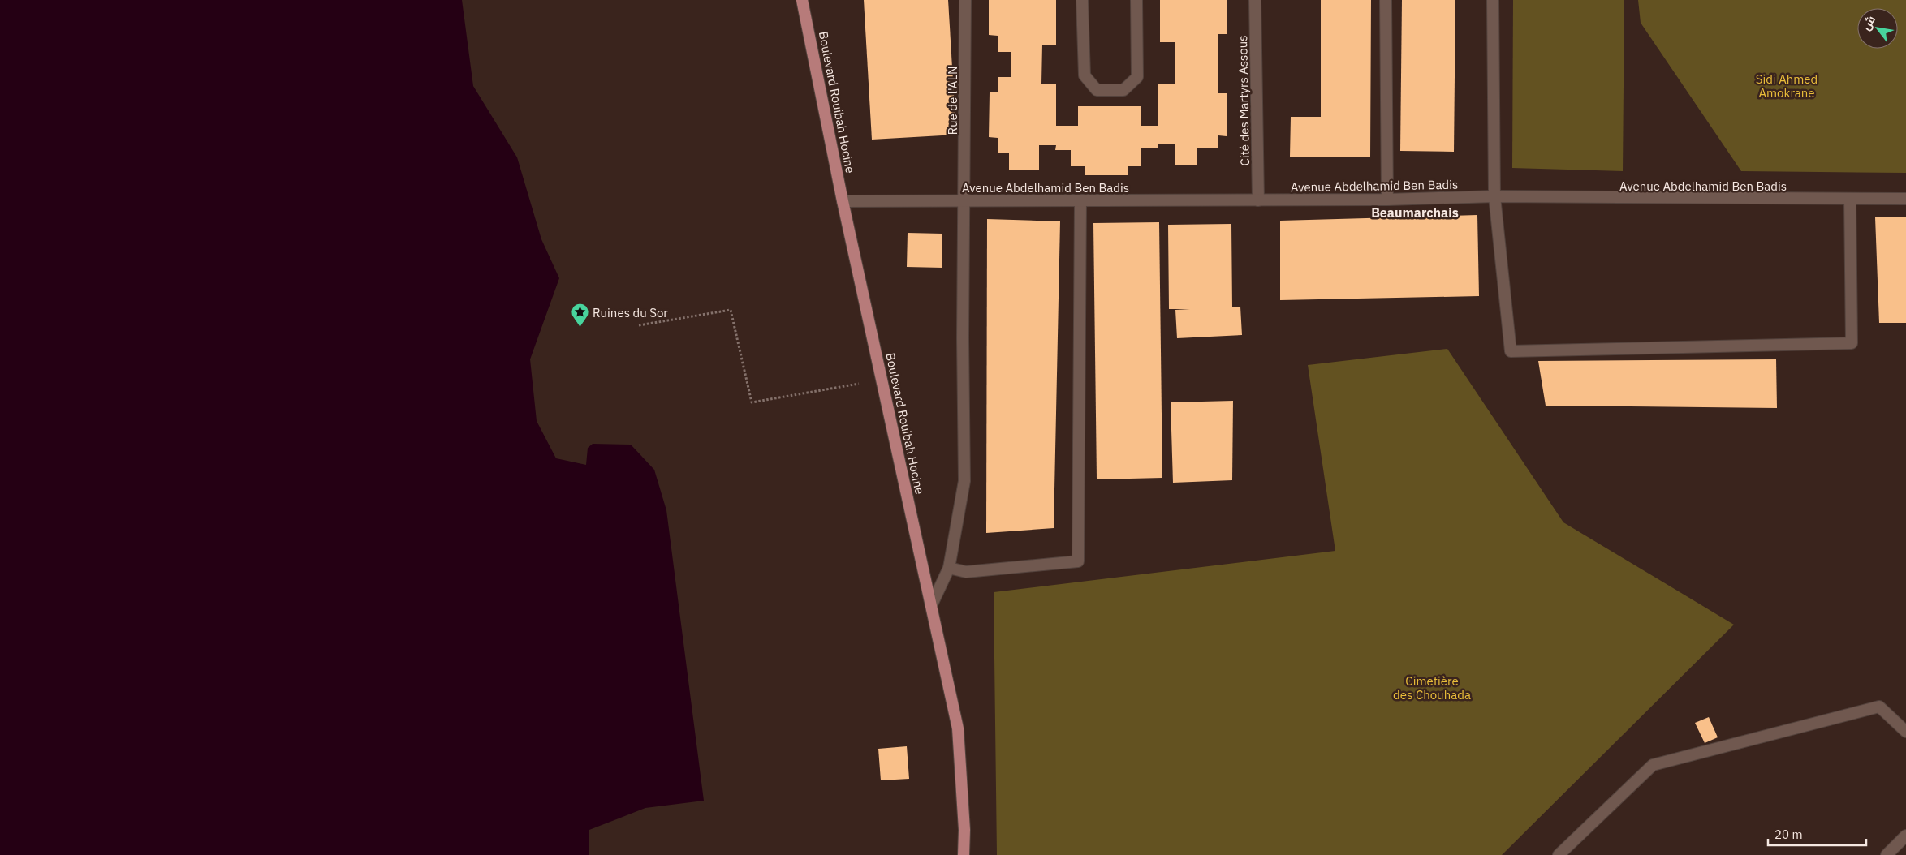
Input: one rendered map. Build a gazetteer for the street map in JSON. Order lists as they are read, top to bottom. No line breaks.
{"streets":{"main road":["Boulevard Rouibah Hocine"],"street":["Rue de l'ALN","Cité des Martyrs Assous","Avenue Abdelhamid Ben Badis"]},"crossings":[["Rue de l'ALN","Boulevard Rouibah Hocine"],["Rue de l'ALN","Avenue Abdelhamid Ben Badis"],["Cité des Martyrs Assous","Avenue Abdelhamid Ben Badis"],["Boulevard Rouibah Hocine","Avenue Abdelhamid Ben Badis"]],"districts":["Beaumarchais"],"parks":["Sidi Ahmed Amokrane","Cimetière des Chouhada"],"places":{"place":["Ruines du Sor"]},"scale_bar":"20 m","north":"top left"}
